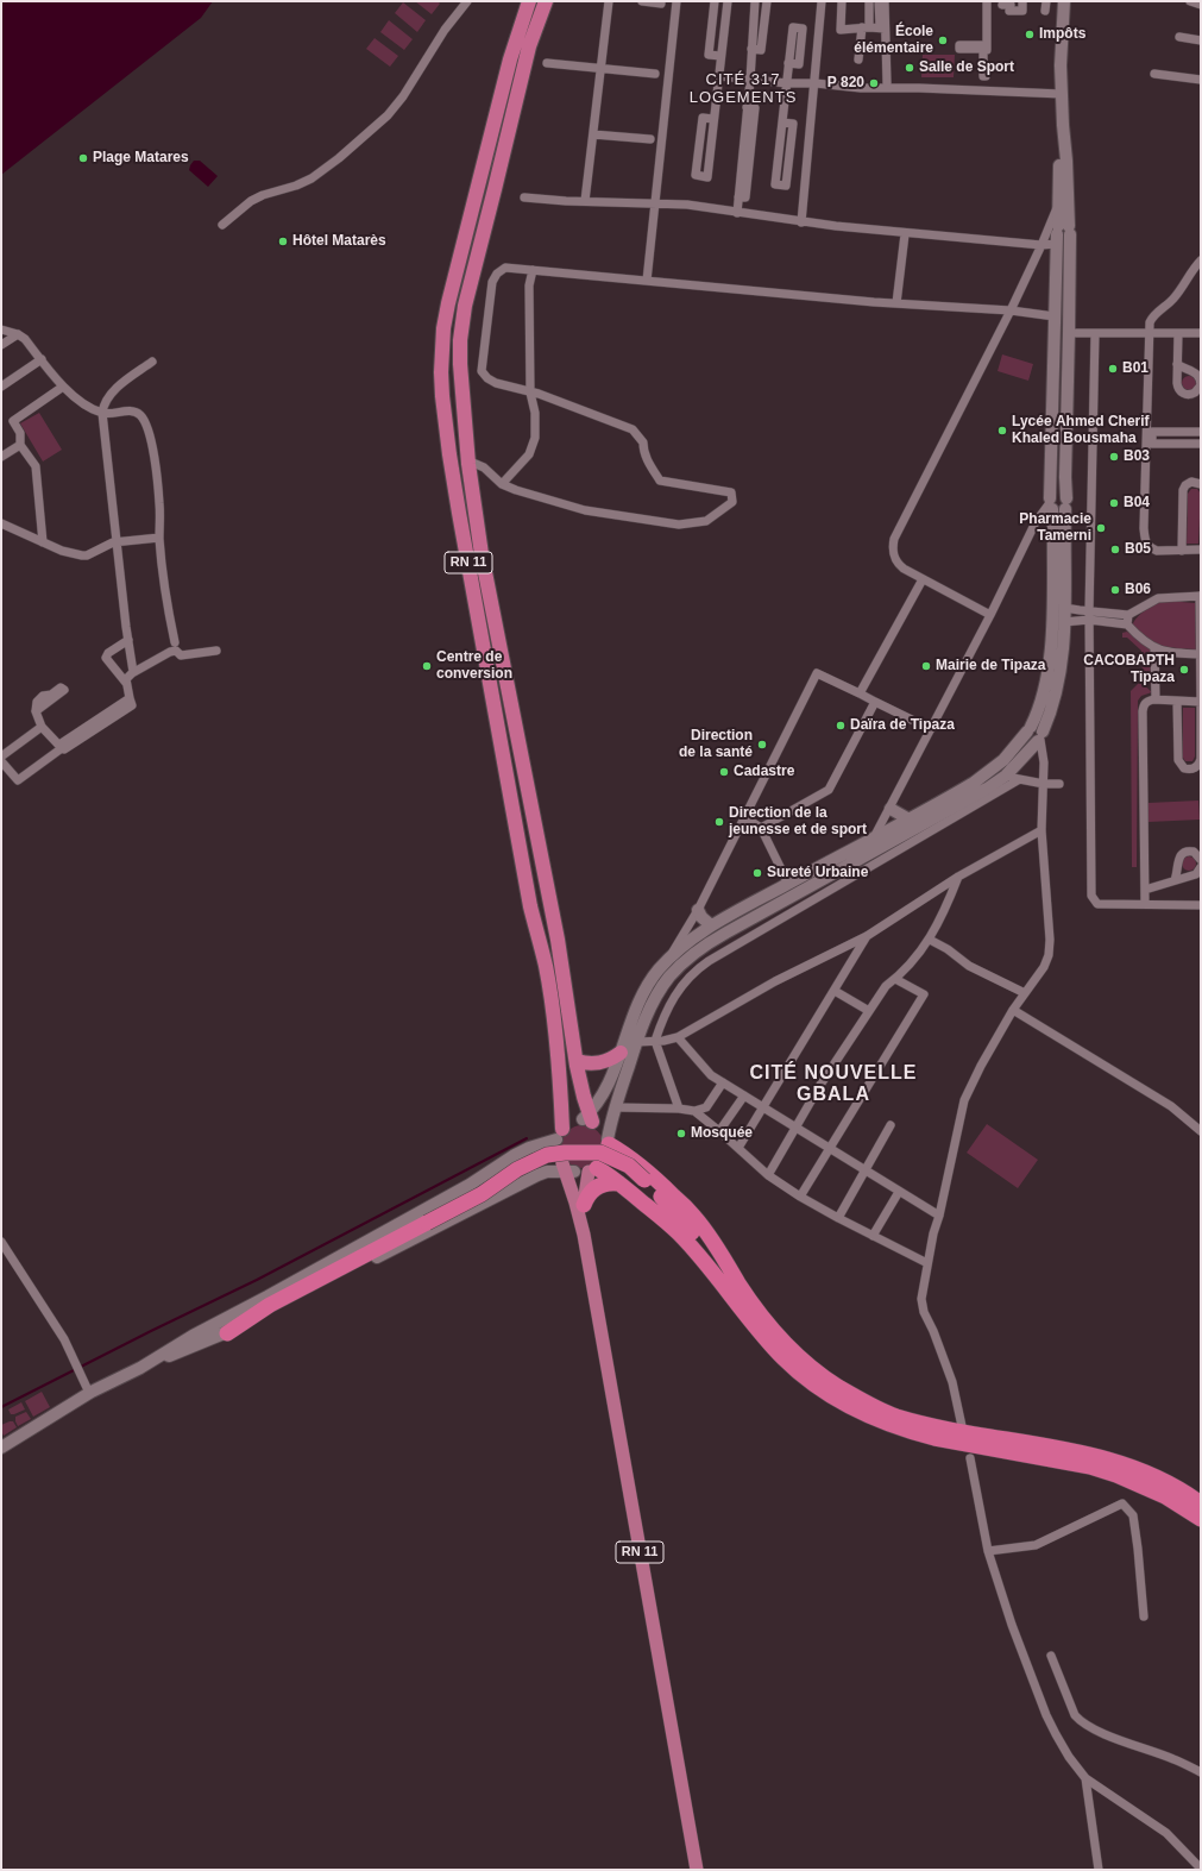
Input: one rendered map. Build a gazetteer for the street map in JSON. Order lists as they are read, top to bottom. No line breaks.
{"streets":{"highway":["RN 11"]},"districts":["CITÉ 317 LOGEMENTS","CITÉ NOUVELLE GBALA"],"places":["Impôts","École élémentaire","Salle de Sport","P 820","Plage Matares","Hôtel Matarès","B01","Lycée Ahmed Cherif Khaled Bousmaha","B03","B04","Pharmacie Tamerni","B05","B06","Centre de conversion","Mairie de Tipaza","CACOBAPTH Tipaza","Daïra de Tipaza","Direction de la santé","Cadastre","Direction de la jeunesse et de sport","Sureté Urbaine","Mosquée"]}
